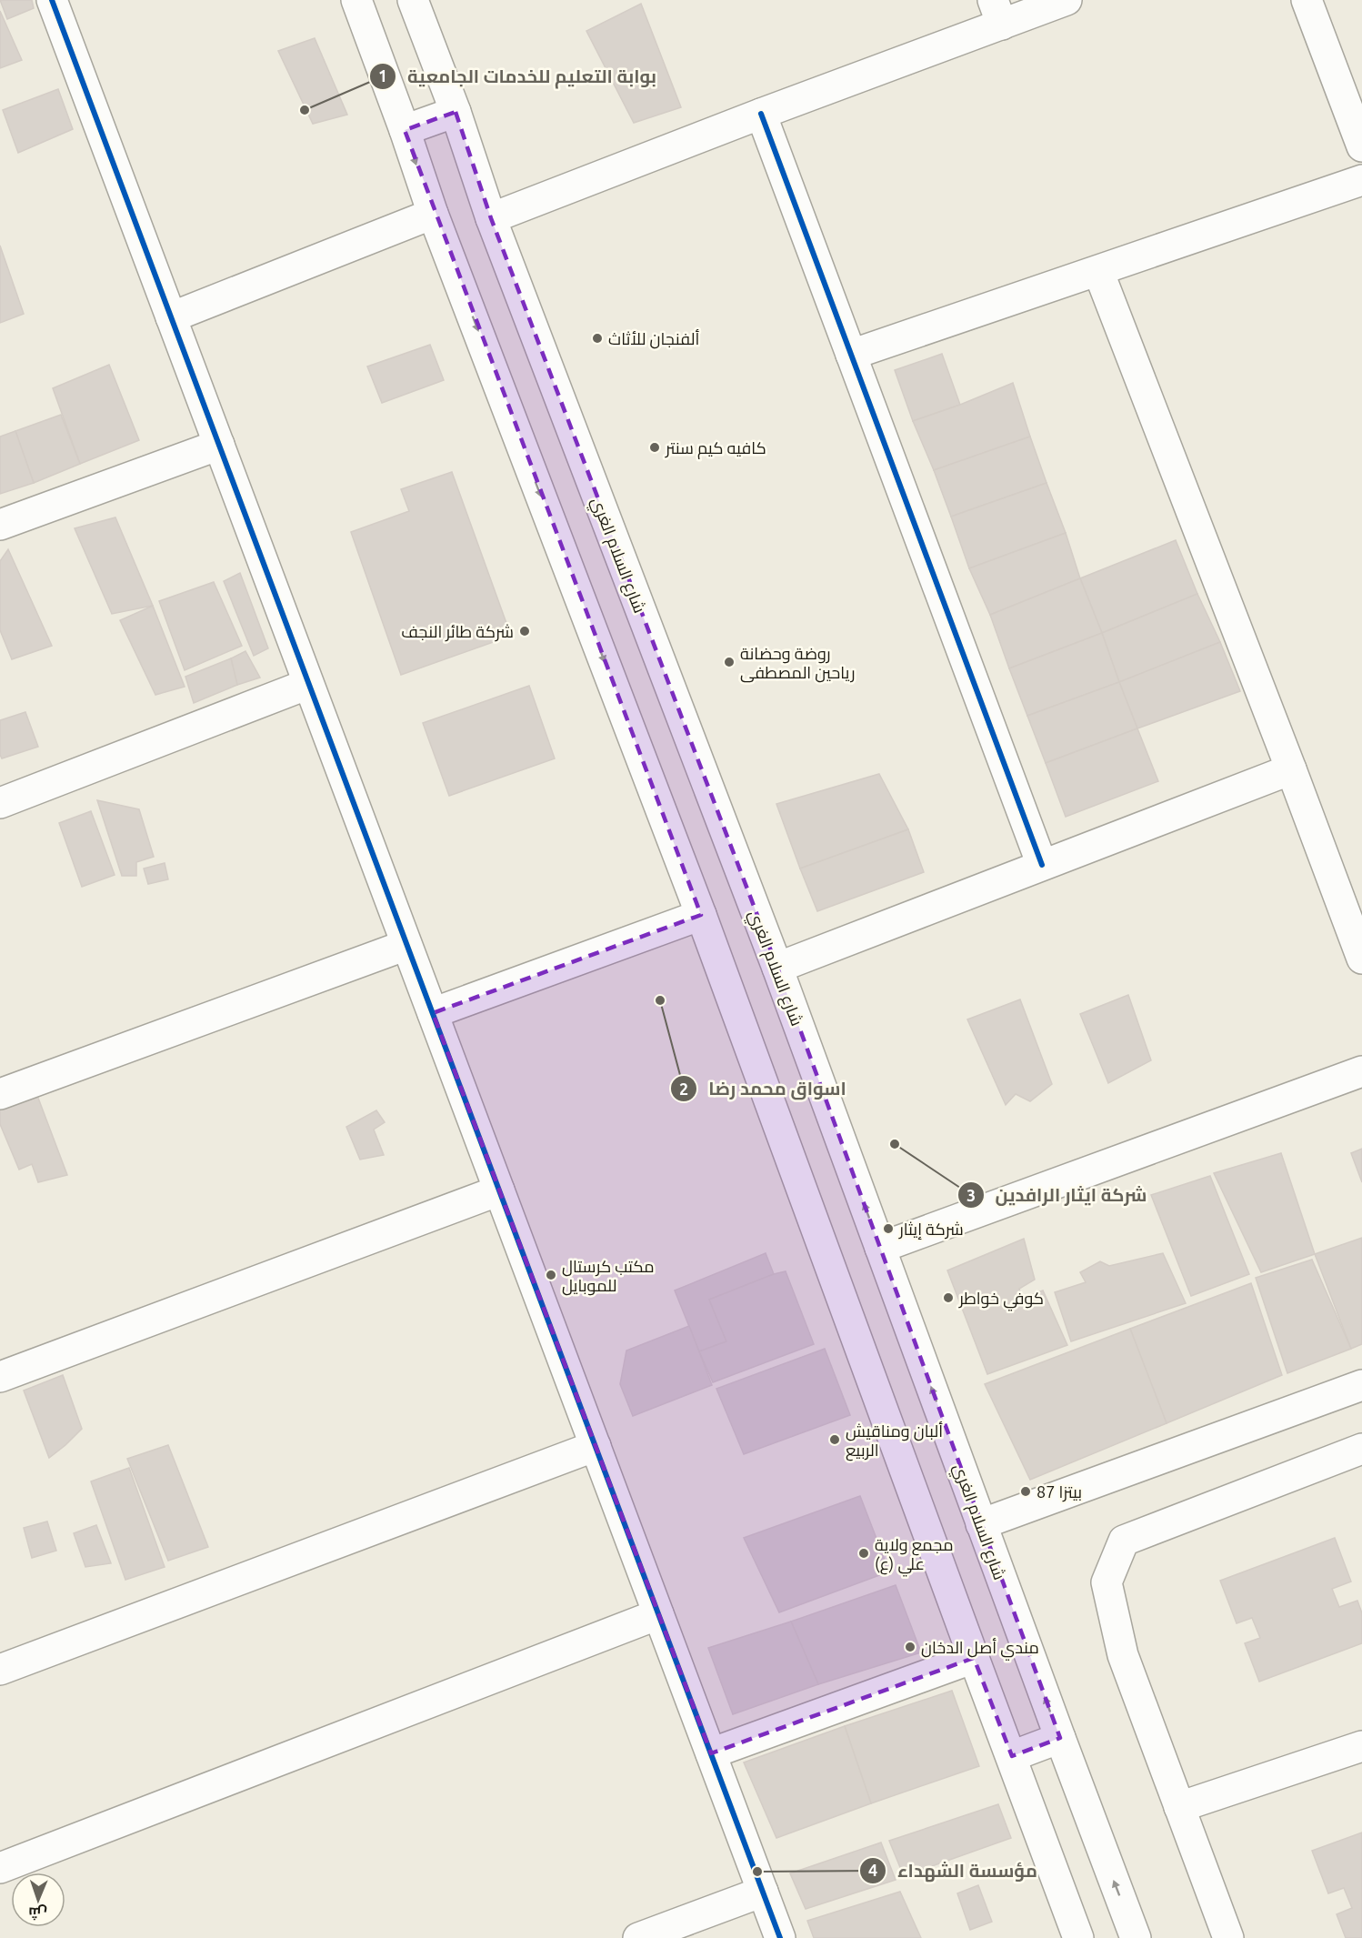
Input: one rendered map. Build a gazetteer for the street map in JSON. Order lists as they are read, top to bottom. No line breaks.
{"streets":{"street":["شارع السلام الغري"]},"places":["بوابة التعليم للخدمات الجامعية","ألفنجان للأثاث","كافيه كيم سنتر","شركة طائر النجف","روضة وحضانة رياحين المصطفى","اسواق محمد رضا","شركة ايثار الرافدين","شركة إيثار","مكتب كرستال للموبايل","كوفي خواطر","ألبان ومناقيش الربيع","بيتزا 87","مجمع ولاية علي (ع)","مندي أصل الدخان","مؤسسة الشهداء"],"north":"bottom"}
